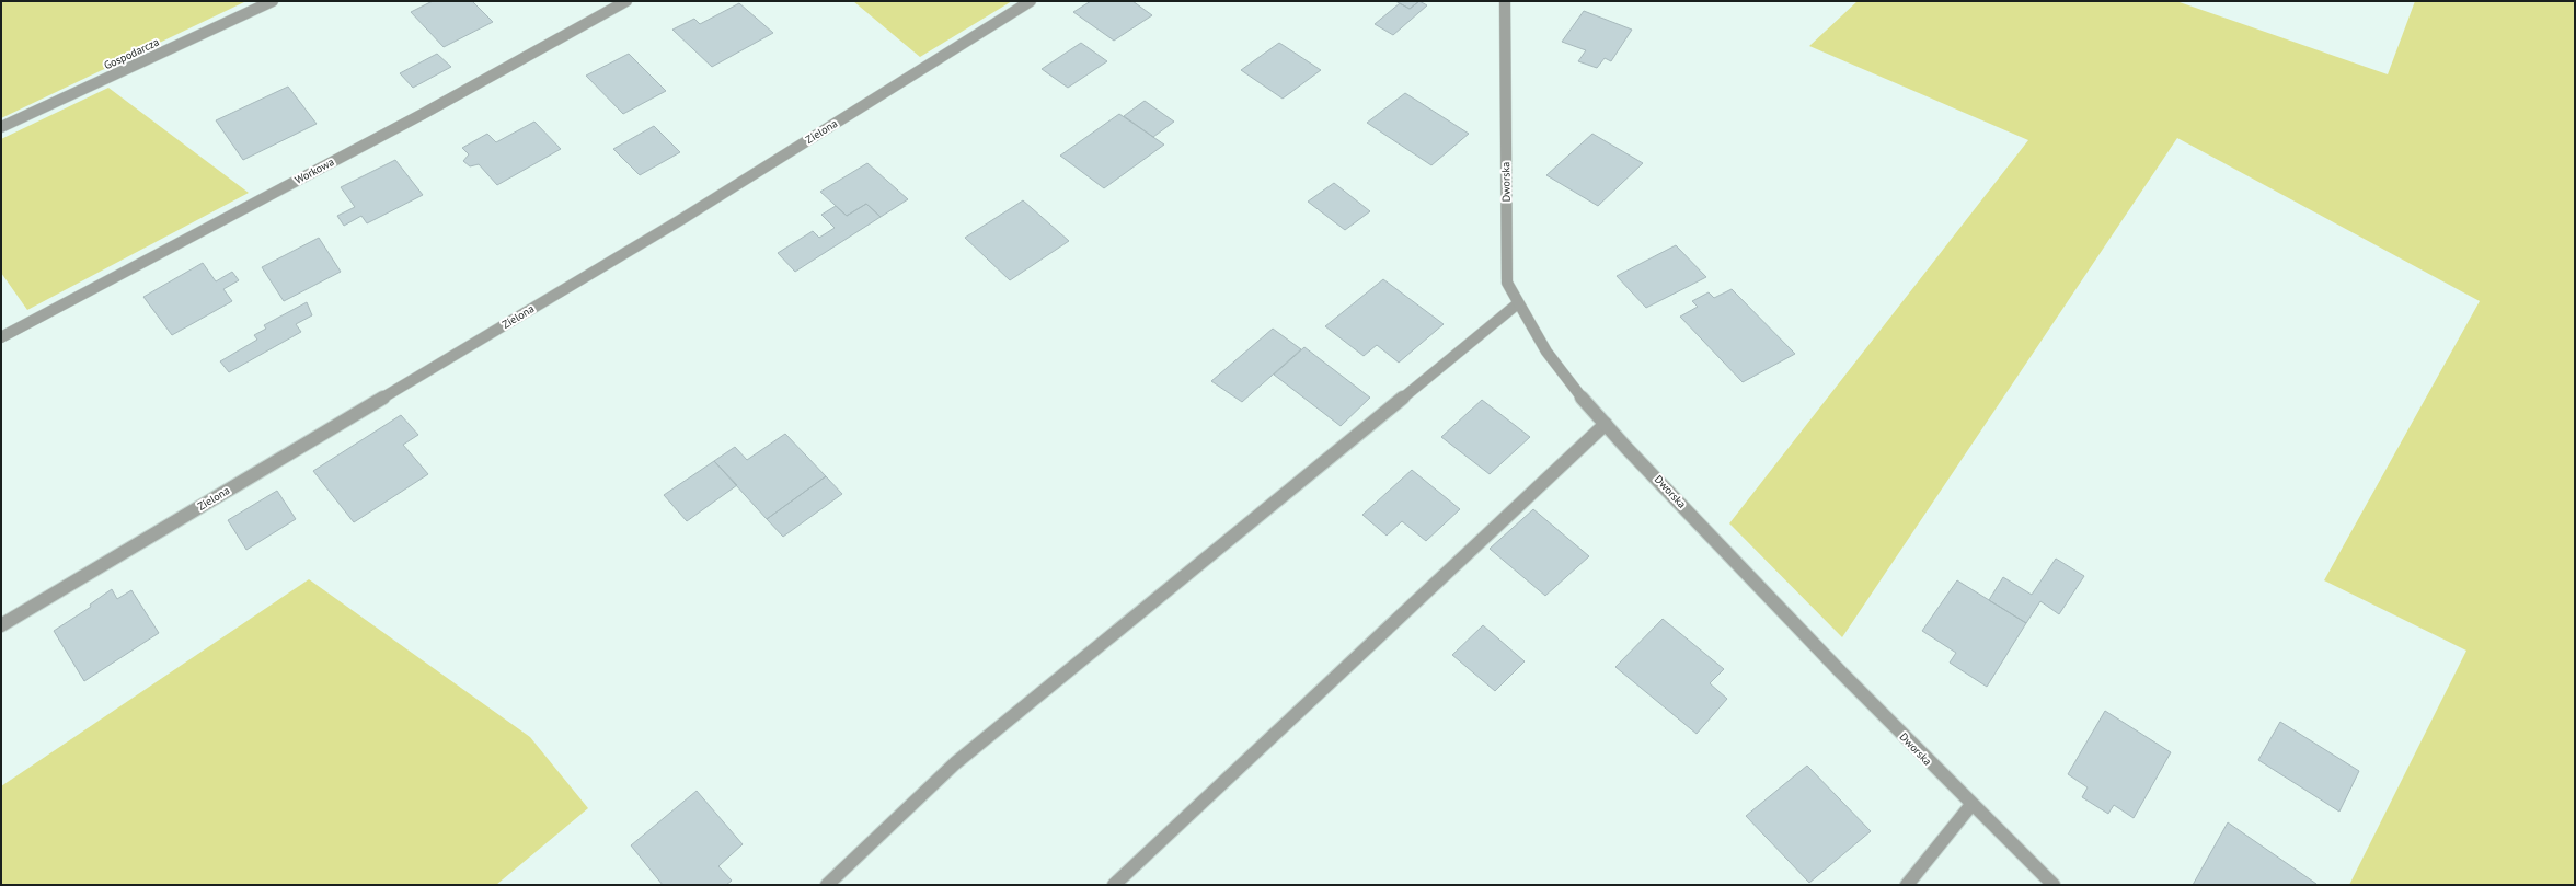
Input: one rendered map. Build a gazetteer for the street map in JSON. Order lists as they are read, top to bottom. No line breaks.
{"streets":{"street":["Gospodarcza","Zielona","Workowa","Dworska"]}}
